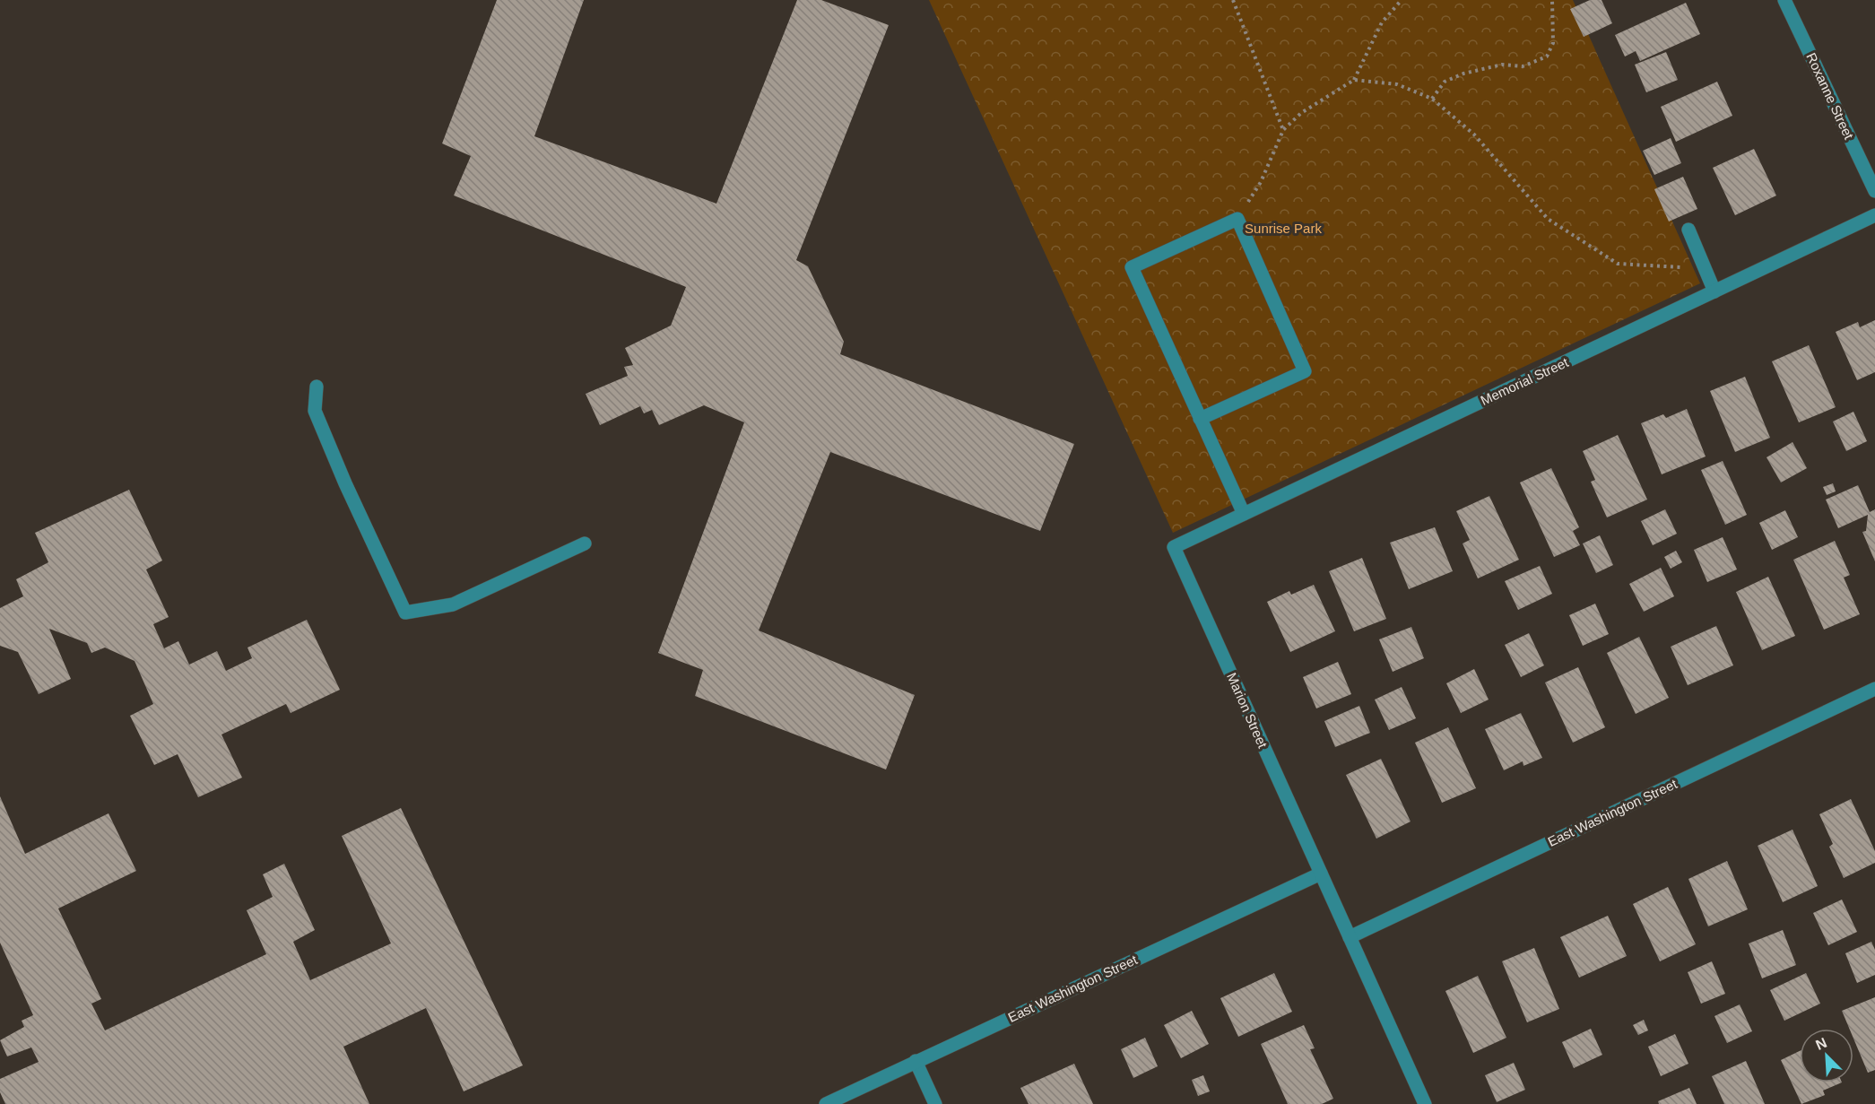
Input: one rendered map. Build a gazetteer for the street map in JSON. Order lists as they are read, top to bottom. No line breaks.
{"streets":{"street":["Roxanne Street","Memorial Street","Marion Street","East Washington Street"]},"crossings":[["Memorial Street","Marion Street"],["Marion Street","East Washington Street"]],"parks":["Sunrise Park"],"north":"top left"}
